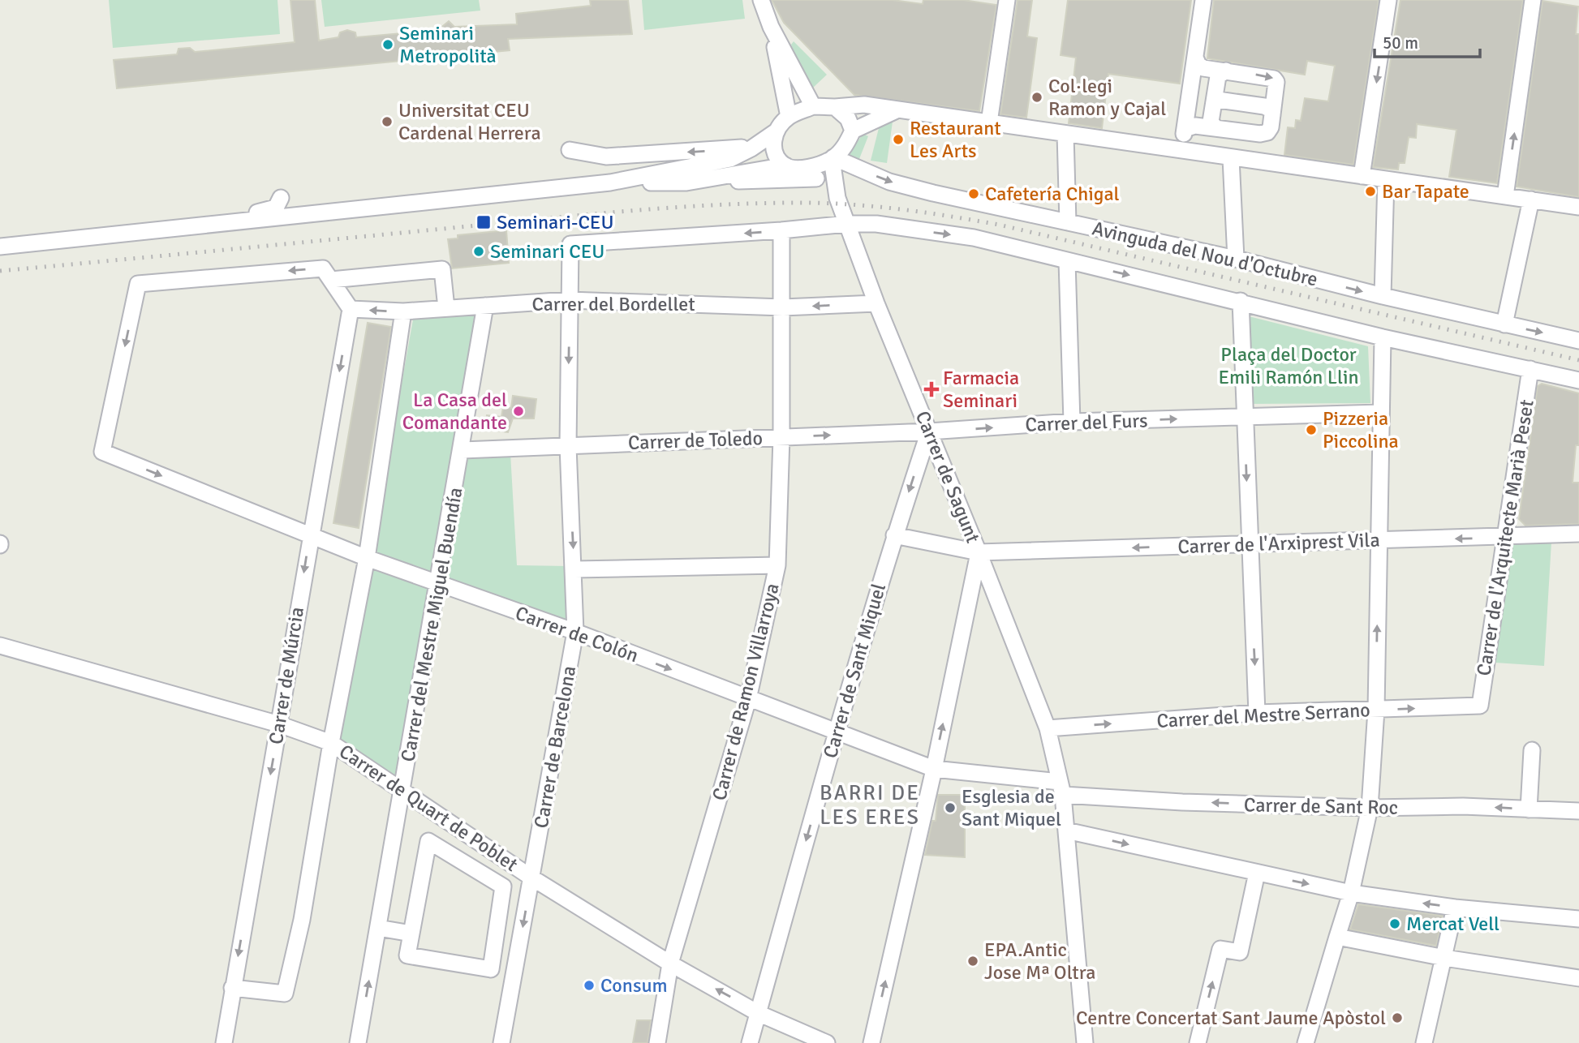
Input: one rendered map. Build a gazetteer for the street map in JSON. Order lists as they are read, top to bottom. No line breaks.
{"streets":{"street":["Avinguda del Nou d'Octubre","Carrer del Bordellet","Carrer del Furs","Carrer de Toledo","Carrer de Sagunt","Carrer de l'Arquitecte Marià Peset","Carrer de l'Arxiprest Vila","Carrer del Mestre Miguel Buendía","Carrer de Colón","Carrer de Sant Miquel","Carrer de Múrcia","Carrer de Ramon Villarroya","Carrer del Mestre Serrano","Carrer de Barcelona","Carrer de Sant Roc","Carrer de Quart de Poblet"]},"crossings":[["Avinguda del Nou d'Octubre","Carrer de Sagunt"],["Avinguda del Nou d'Octubre","Carrer de l'Arquitecte Marià Peset"],["Avinguda del Nou d'Octubre","Carrer de Ramon Villarroya"],["Avinguda del Nou d'Octubre","Carrer de Barcelona"],["Carrer del Bordellet","Carrer de Sagunt"],["Carrer del Bordellet","Carrer del Mestre Miguel Buendía"],["Carrer del Bordellet","Carrer de Múrcia"],["Carrer del Bordellet","Carrer de Ramon Villarroya"],["Carrer del Bordellet","Carrer de Barcelona"],["Carrer del Furs","Carrer de Toledo"],["Carrer del Furs","Carrer de Sagunt"],["Carrer del Furs","Carrer de Sant Miquel"],["Carrer de Toledo","Carrer de Sagunt"],["Carrer de Toledo","Carrer del Mestre Miguel Buendía"],["Carrer de Toledo","Carrer de Sant Miquel"],["Carrer de Toledo","Carrer de Ramon Villarroya"],["Carrer de Toledo","Carrer de Barcelona"],["Carrer de Sagunt","Carrer de l'Arxiprest Vila"],["Carrer de Sagunt","Carrer de Colón"],["Carrer de Sagunt","Carrer de Sant Miquel"],["Carrer de Sagunt","Carrer del Mestre Serrano"],["Carrer de Sagunt","Carrer de Sant Roc"],["Carrer de l'Arquitecte Marià Peset","Carrer de l'Arxiprest Vila"],["Carrer de l'Arquitecte Marià Peset","Carrer del Mestre Serrano"],["Carrer de l'Arxiprest Vila","Carrer de Sant Miquel"],["Carrer del Mestre Miguel Buendía","Carrer de Colón"],["Carrer del Mestre Miguel Buendía","Carrer de Quart de Poblet"],["Carrer de Colón","Carrer de Sant Miquel"],["Carrer de Colón","Carrer de Múrcia"],["Carrer de Colón","Carrer de Ramon Villarroya"],["Carrer de Colón","Carrer de Barcelona"],["Carrer de Colón","Carrer de Sant Roc"],["Carrer de Sant Miquel","Carrer de Quart de Poblet"],["Carrer de Múrcia","Carrer de Quart de Poblet"],["Carrer de Ramon Villarroya","Carrer de Quart de Poblet"],["Carrer de Barcelona","Carrer de Quart de Poblet"]],"one_way":["Carrer del Furs","Carrer de l'Arxiprest Vila","Carrer de Barcelona"],"districts":["BARRI DE LES ERES"],"parks":["Plaça del Doctor Emili Ramón Llin"],"places":{"other":["Seminari Metropolità","Col·legi Ramon y Cajal","Universitat CEU Cardenal Herrera","Restaurant Les Arts","Bar Tapate","Cafetería Chigal","Seminari CEU","La Casa del Comandante","Pizzeria Piccolina","Esglesia de Sant Miquel","Mercat Vell","EPA.Antic Jose Mª Oltra","Consum","Centre Concertat Sant Jaume Apòstol"],"transit":["Seminari-CEU"],"health":["Farmacia Seminari"]},"scale_bar":"50 m"}
